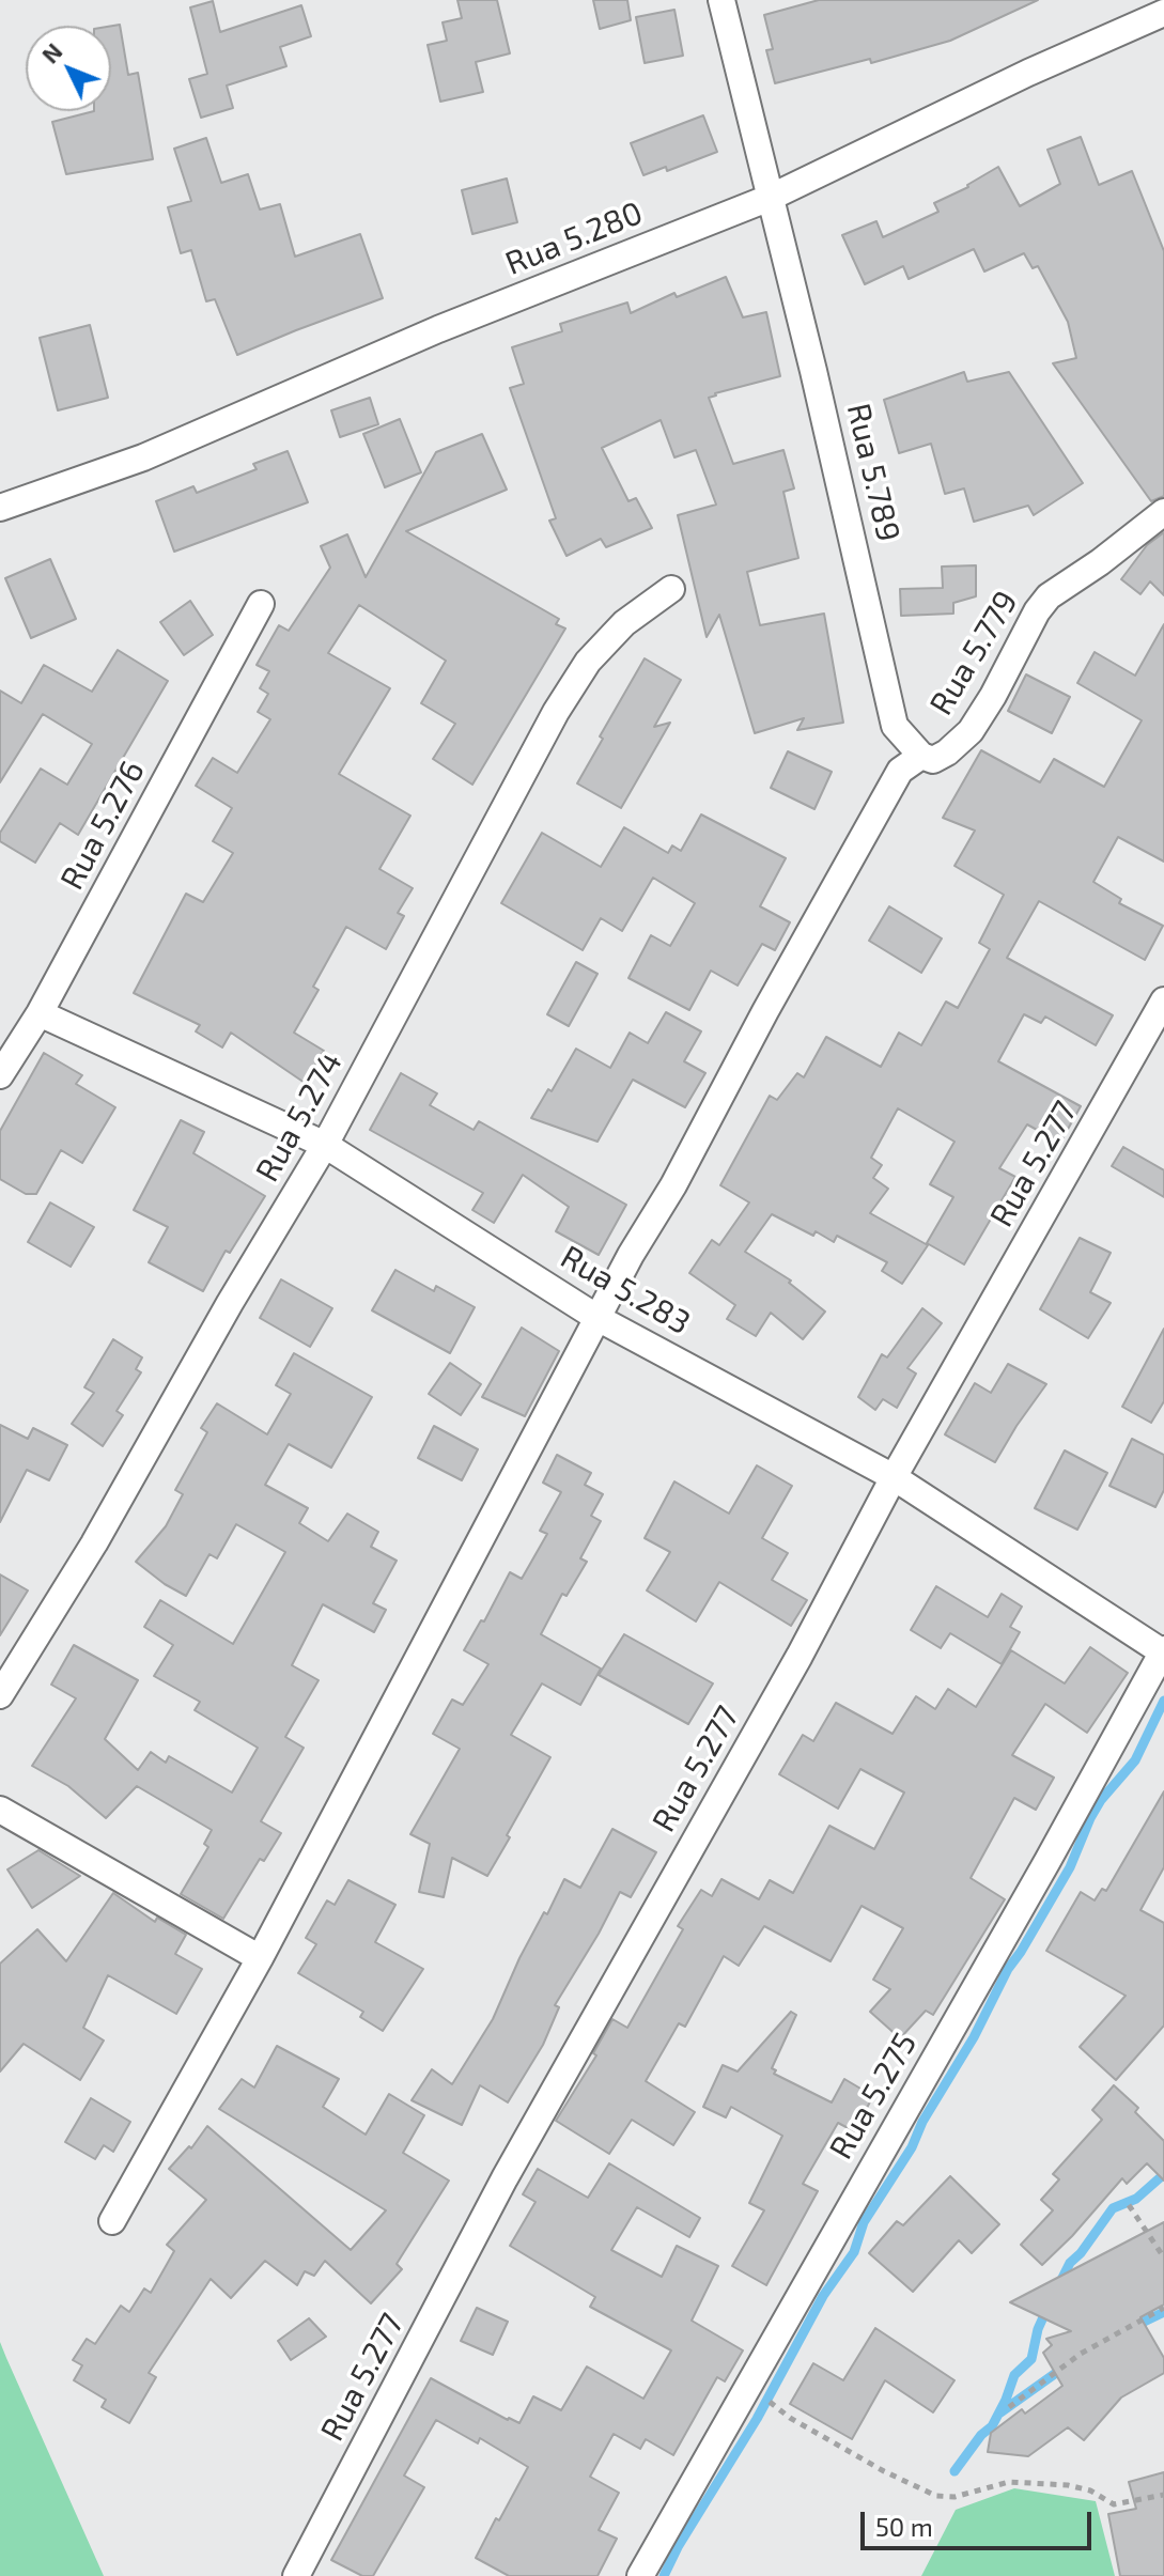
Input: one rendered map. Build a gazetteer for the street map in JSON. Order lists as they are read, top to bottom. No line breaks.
{"streets":{"street":["Rua 5.280","Rua 5.789","Rua 5.779","Rua 5.276","Rua 5.274","Rua 5.277","Rua 5.283","Rua 5.275"]},"crossings":[["Rua 5.280","Rua 5.789"],["Rua 5.789","Rua 5.779"],["Rua 5.276","Rua 5.283"],["Rua 5.274","Rua 5.283"],["Rua 5.277","Rua 5.283"],["Rua 5.283","Rua 5.275"]],"scale_bar":"50 m","north":"top left"}
